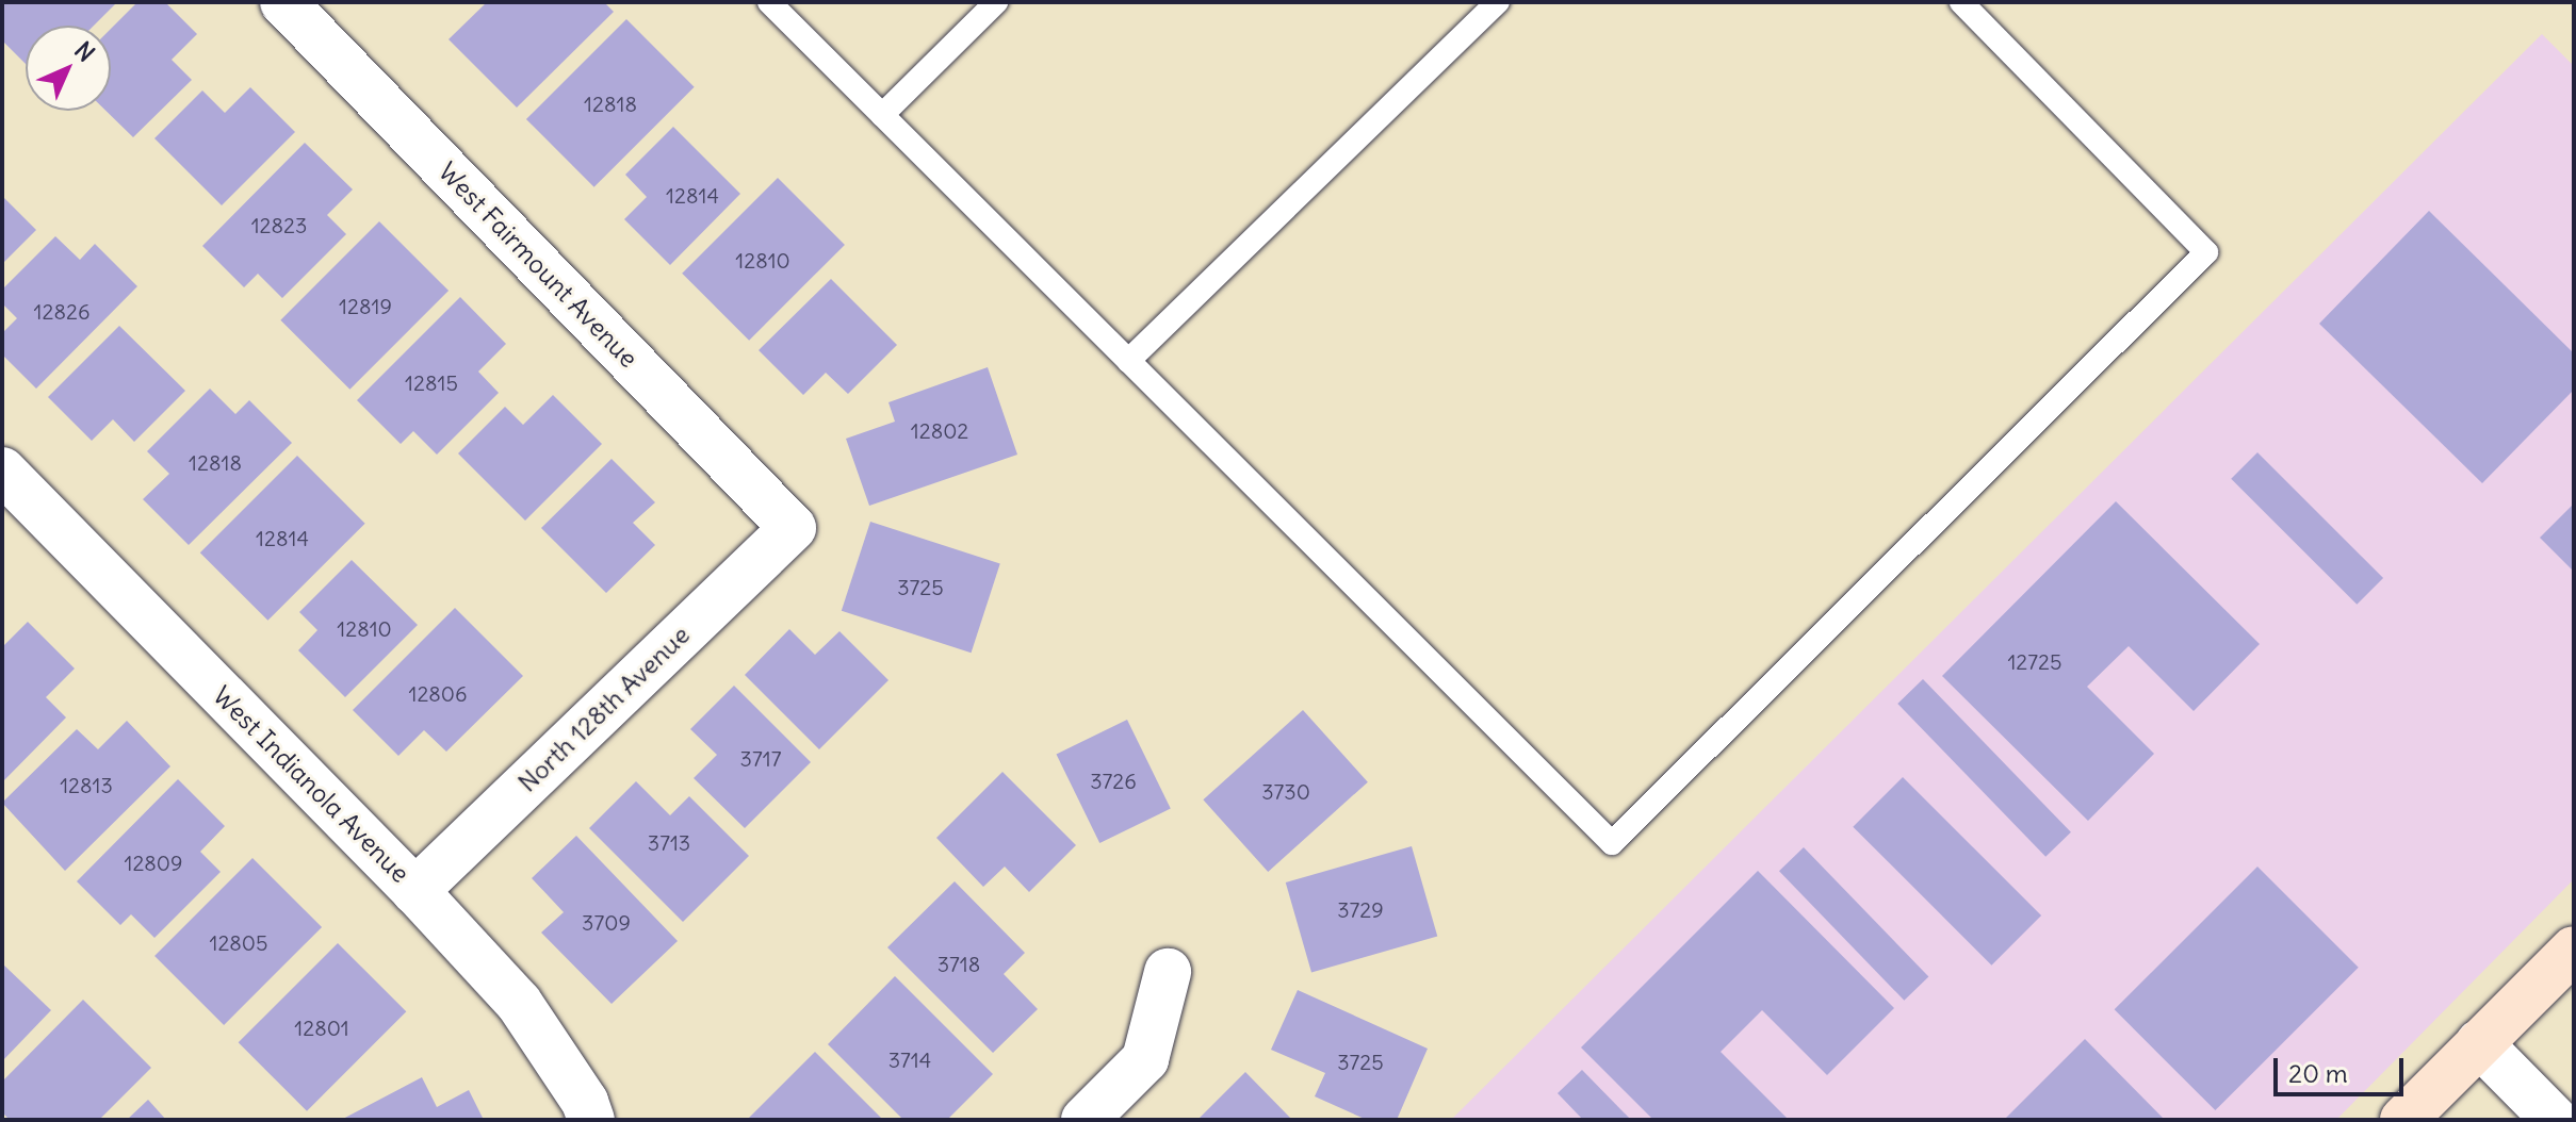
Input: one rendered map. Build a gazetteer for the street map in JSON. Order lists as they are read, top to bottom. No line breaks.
{"streets":{"street":["West Fairmount Avenue","North 128th Avenue","West Indianola Avenue"]},"crossings":[["West Fairmount Avenue","North 128th Avenue"],["North 128th Avenue","West Indianola Avenue"]],"house_numbers":["12818","12814","12823","12810","12819","12826","12815","12802","12818","12814","3725","12810","12725","12806","3717","3726","12813","3730","3713","12809","3729","3709","12805","3718","12801","3714","3725"],"scale_bar":"20 m","north":"top right"}
